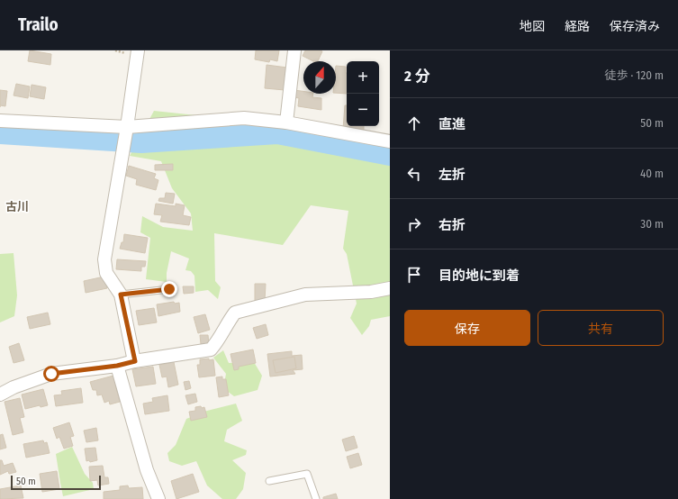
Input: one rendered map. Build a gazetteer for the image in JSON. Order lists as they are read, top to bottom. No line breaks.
{"districts":["古川"],"scale_bar":"50 m","north":"top","page":{"header":"Trailo","nav":["地図","経路","保存済み"],"heading":["2 分","徒歩 · 120 m"],"map_buttons":["+","−"],"list":[["直進","50 m"],["左折","40 m"],["右折","30 m"],"目的地に到着"],"buttons":["保存","共有"],"scale":"50 m"}}
